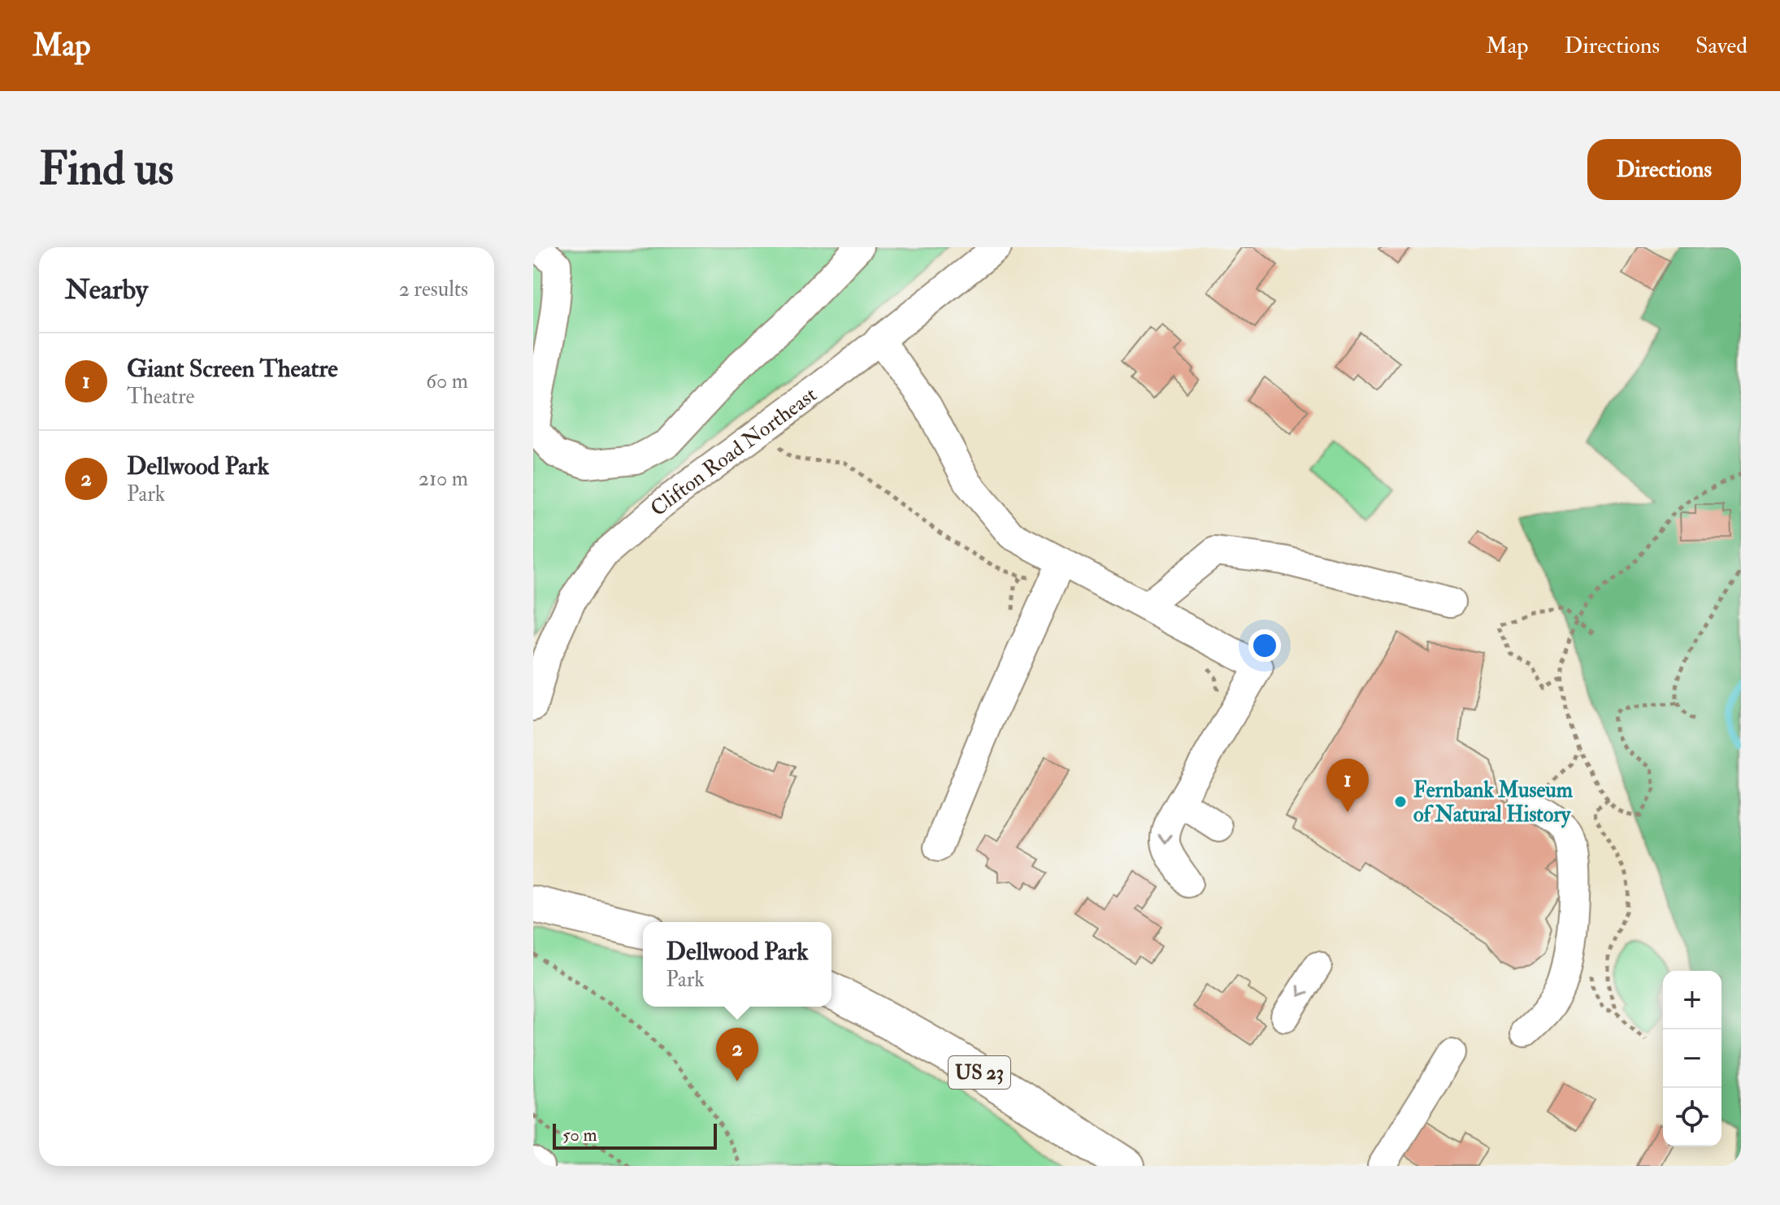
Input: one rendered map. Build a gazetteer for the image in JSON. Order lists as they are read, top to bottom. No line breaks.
{"streets":{"highway":["US 23"],"street":["Clifton Road Northeast"]},"places":["Fernbank Museum of Natural History"],"scale_bar":"50 m","page":{"header":"Map","nav":["Map","Directions","Saved"],"buttons":"Directions","title":"Find us","heading":["Nearby","2 results"],"list":[{"mark":"1","name":"Giant Screen Theatre","note":"Theatre","value":"60 m"},{"mark":"2","name":"Dellwood Park","note":"Park","value":"210 m"}],"pins":["1","2"],"popup":["Dellwood Park","Park"],"map_buttons":["+","−"],"scale":"50 m"}}
